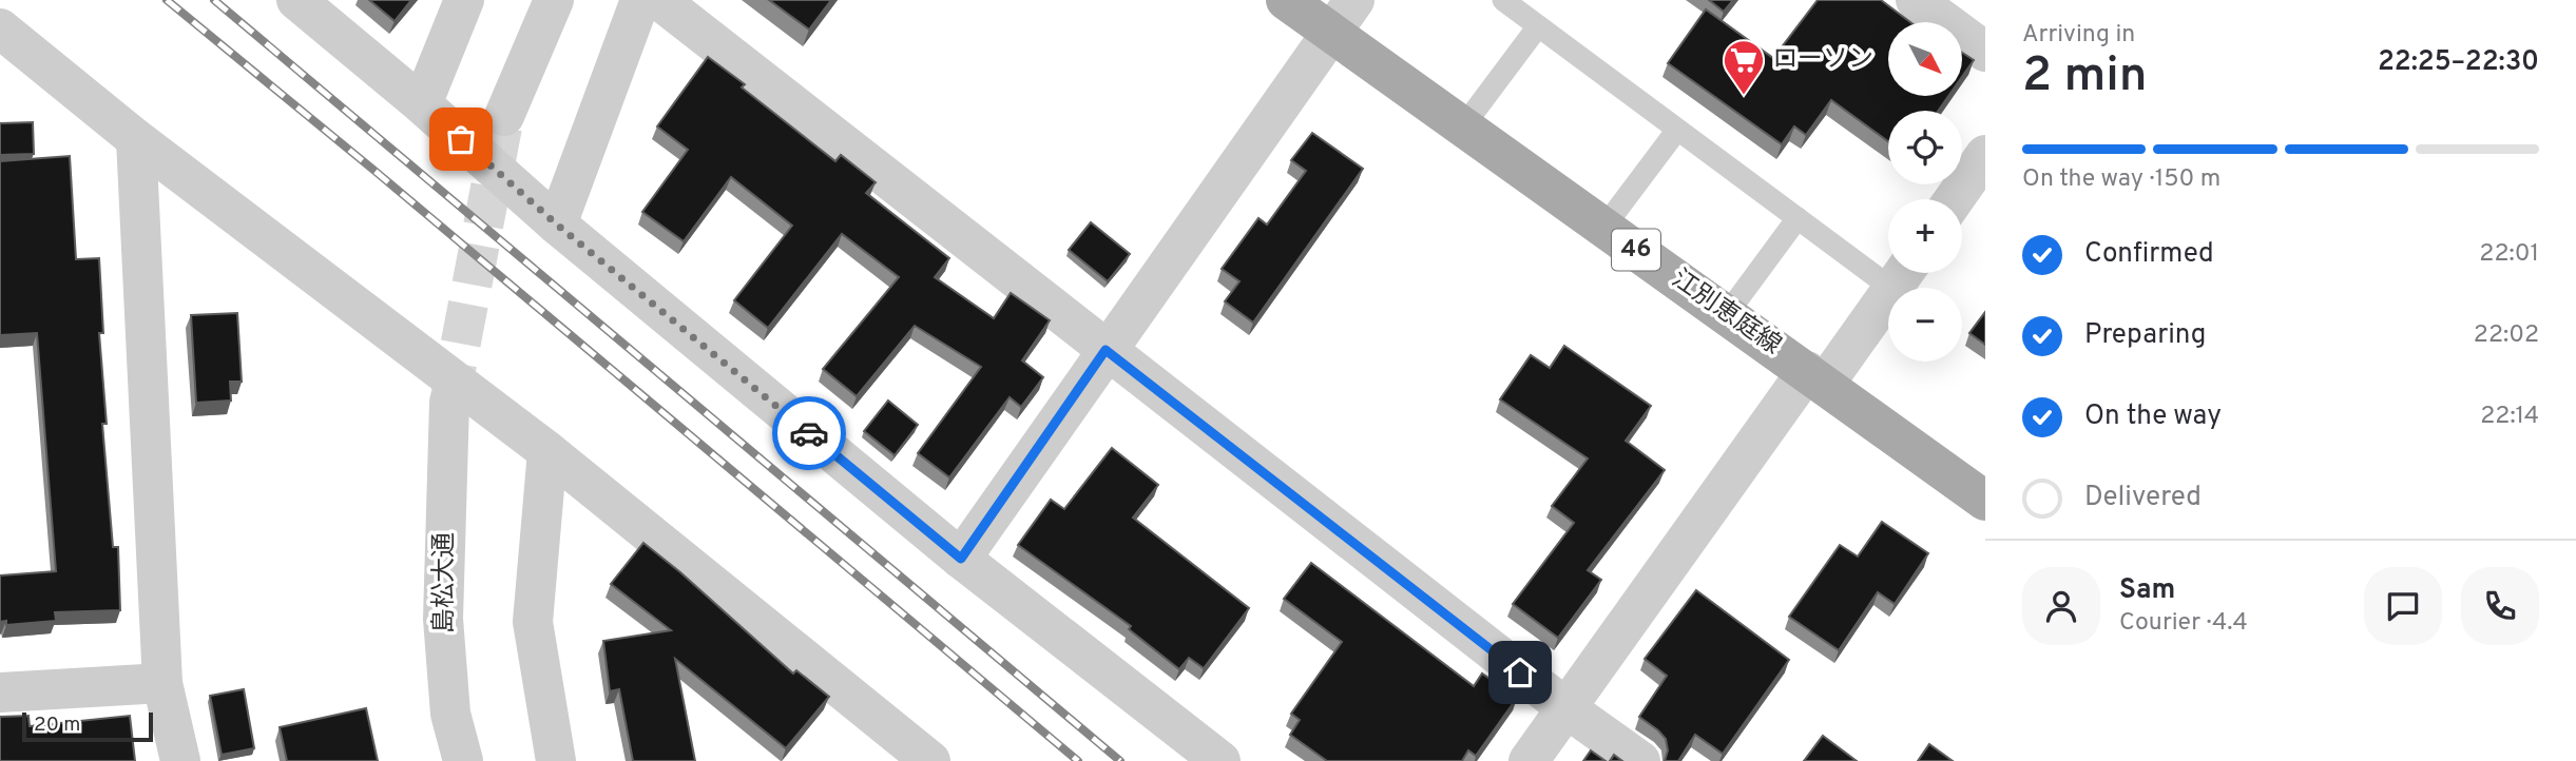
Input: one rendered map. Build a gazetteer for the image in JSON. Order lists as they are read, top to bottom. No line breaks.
{"streets":{"main road":["46","江別恵庭線"],"street":["島松大通"]},"places":{"supermarket":["ローソン"]},"scale_bar":"20 m","north":"bottom right","page":{"heading":["2 min","Arriving in","22:25–22:30"],"panel":["Sam","Courier · 4.4"],"map_buttons":["+","−"],"bar":"On the way · 150 m","list":[["Confirmed","22:01"],["Preparing","22:02"],["On the way","22:14"],"Delivered"],"scale":"20 m"}}
